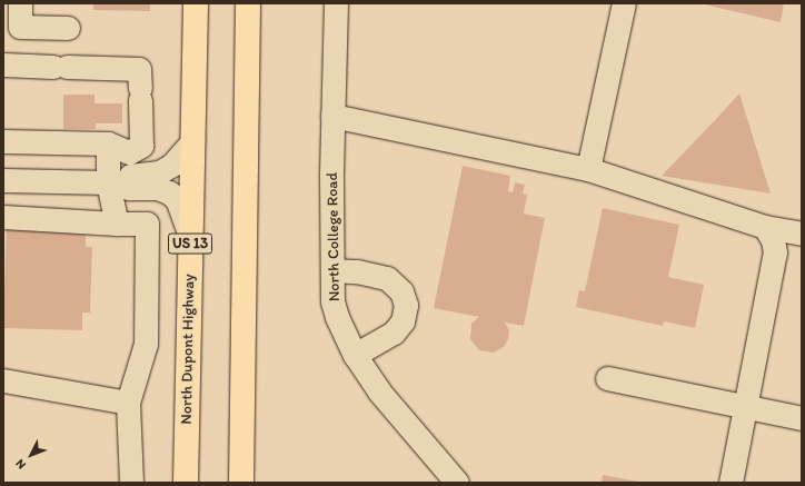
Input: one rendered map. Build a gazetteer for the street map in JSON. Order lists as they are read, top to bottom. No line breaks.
{"streets":{"highway":["US 13","North Dupont Highway"],"street":["North College Road"]},"north":"bottom left"}
